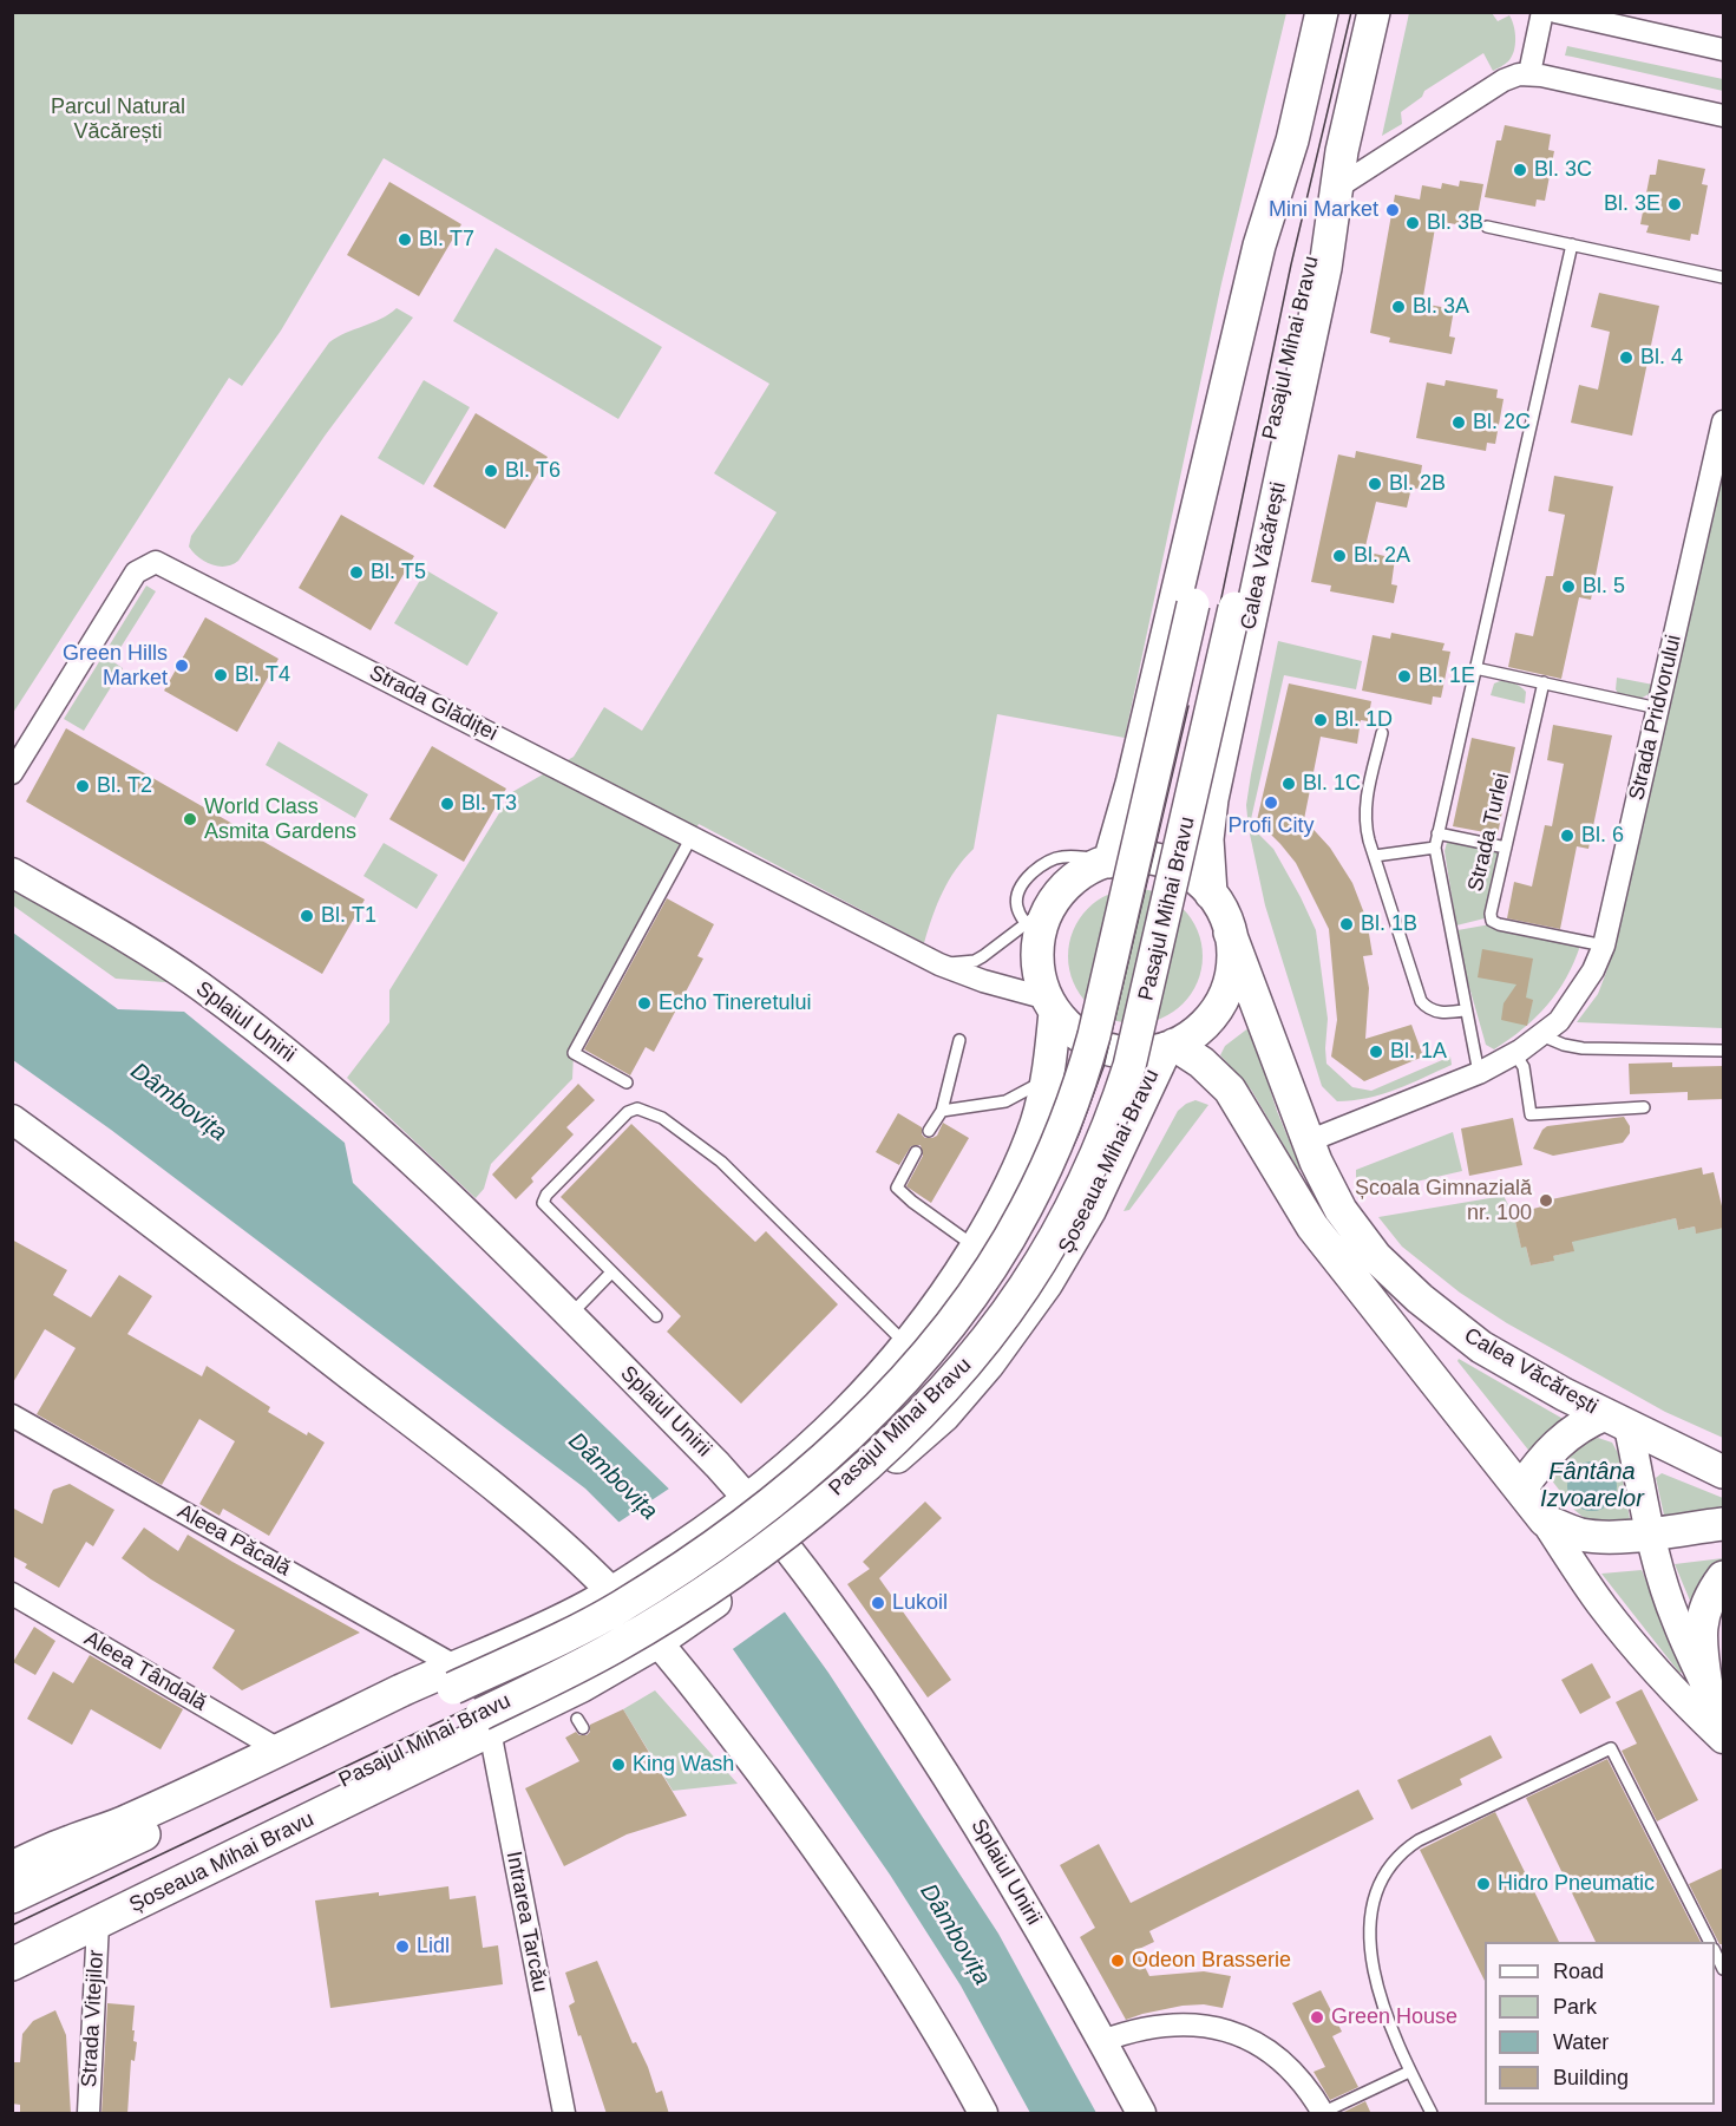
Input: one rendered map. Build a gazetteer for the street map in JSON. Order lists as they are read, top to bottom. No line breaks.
{"streets":{"main road":["Pasajul Mihai Bravu","Calea Văcărești","Splaiul Unirii","Șoseaua Mihai Bravu"],"street":["Strada Glădiței","Strada Pridvorului","Aleea Păcală","Aleea Tândală","Intrarea Tarcău","Strada Vitejilor"],"lane":["Strada Turlei"]},"crossings":[["Pasajul Mihai Bravu","Calea Văcărești"],["Calea Văcărești","Strada Glădiței"],["Calea Văcărești","Strada Pridvorului"],["Calea Văcărești","Șoseaua Mihai Bravu"],["Strada Glădiței","Șoseaua Mihai Bravu"],["Strada Pridvorului","Strada Turlei"],["Splaiul Unirii","Șoseaua Mihai Bravu"],["Șoseaua Mihai Bravu","Intrarea Tarcău"],["Șoseaua Mihai Bravu","Strada Vitejilor"]],"water":["Dâmbovița","Fântâna Izvoarelor"],"parks":["Parcul Natural Văcărești"],"places":["Bl. 3C","Bl. 3E","Mini Market","Bl. 3B","Bl. T7","Bl. 3A","Bl. 4","Bl. 2C","Bl. T6","Bl. 2B","Bl. 2A","Bl. T5","Bl. 5","Green Hills Market","Bl. T4","Bl. 1E","Bl. 1D","Bl. 1C","Bl. T2","Profi City","Bl. T3","World Class Asmita Gardens","Bl. 6","Bl. T1","Bl. 1B","Echo Tineretului","Bl. 1A","Școala Gimnazială nr. 100","Lukoil","King Wash","Hidro Pneumatic","Lidl","Odeon Brasserie","Green House"],"legend":["Road","Park","Water","Building"]}
